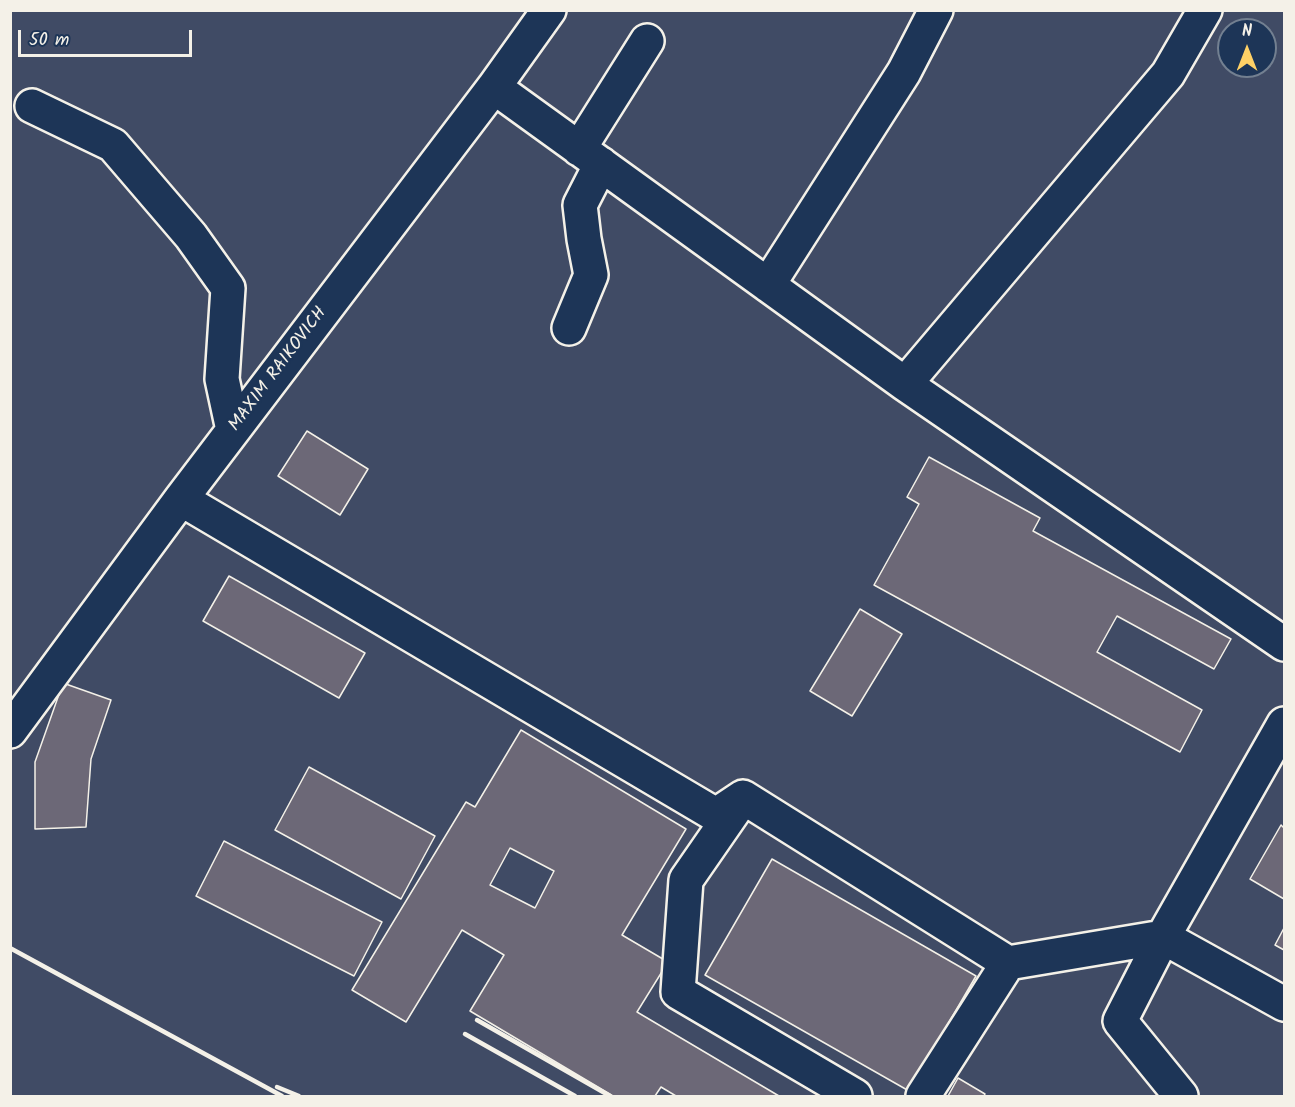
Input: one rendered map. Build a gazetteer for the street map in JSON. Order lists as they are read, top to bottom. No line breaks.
{"streets":{"street":["MAXIM RAIKOVICH"]},"scale_bar":"50 m","north":"top"}
